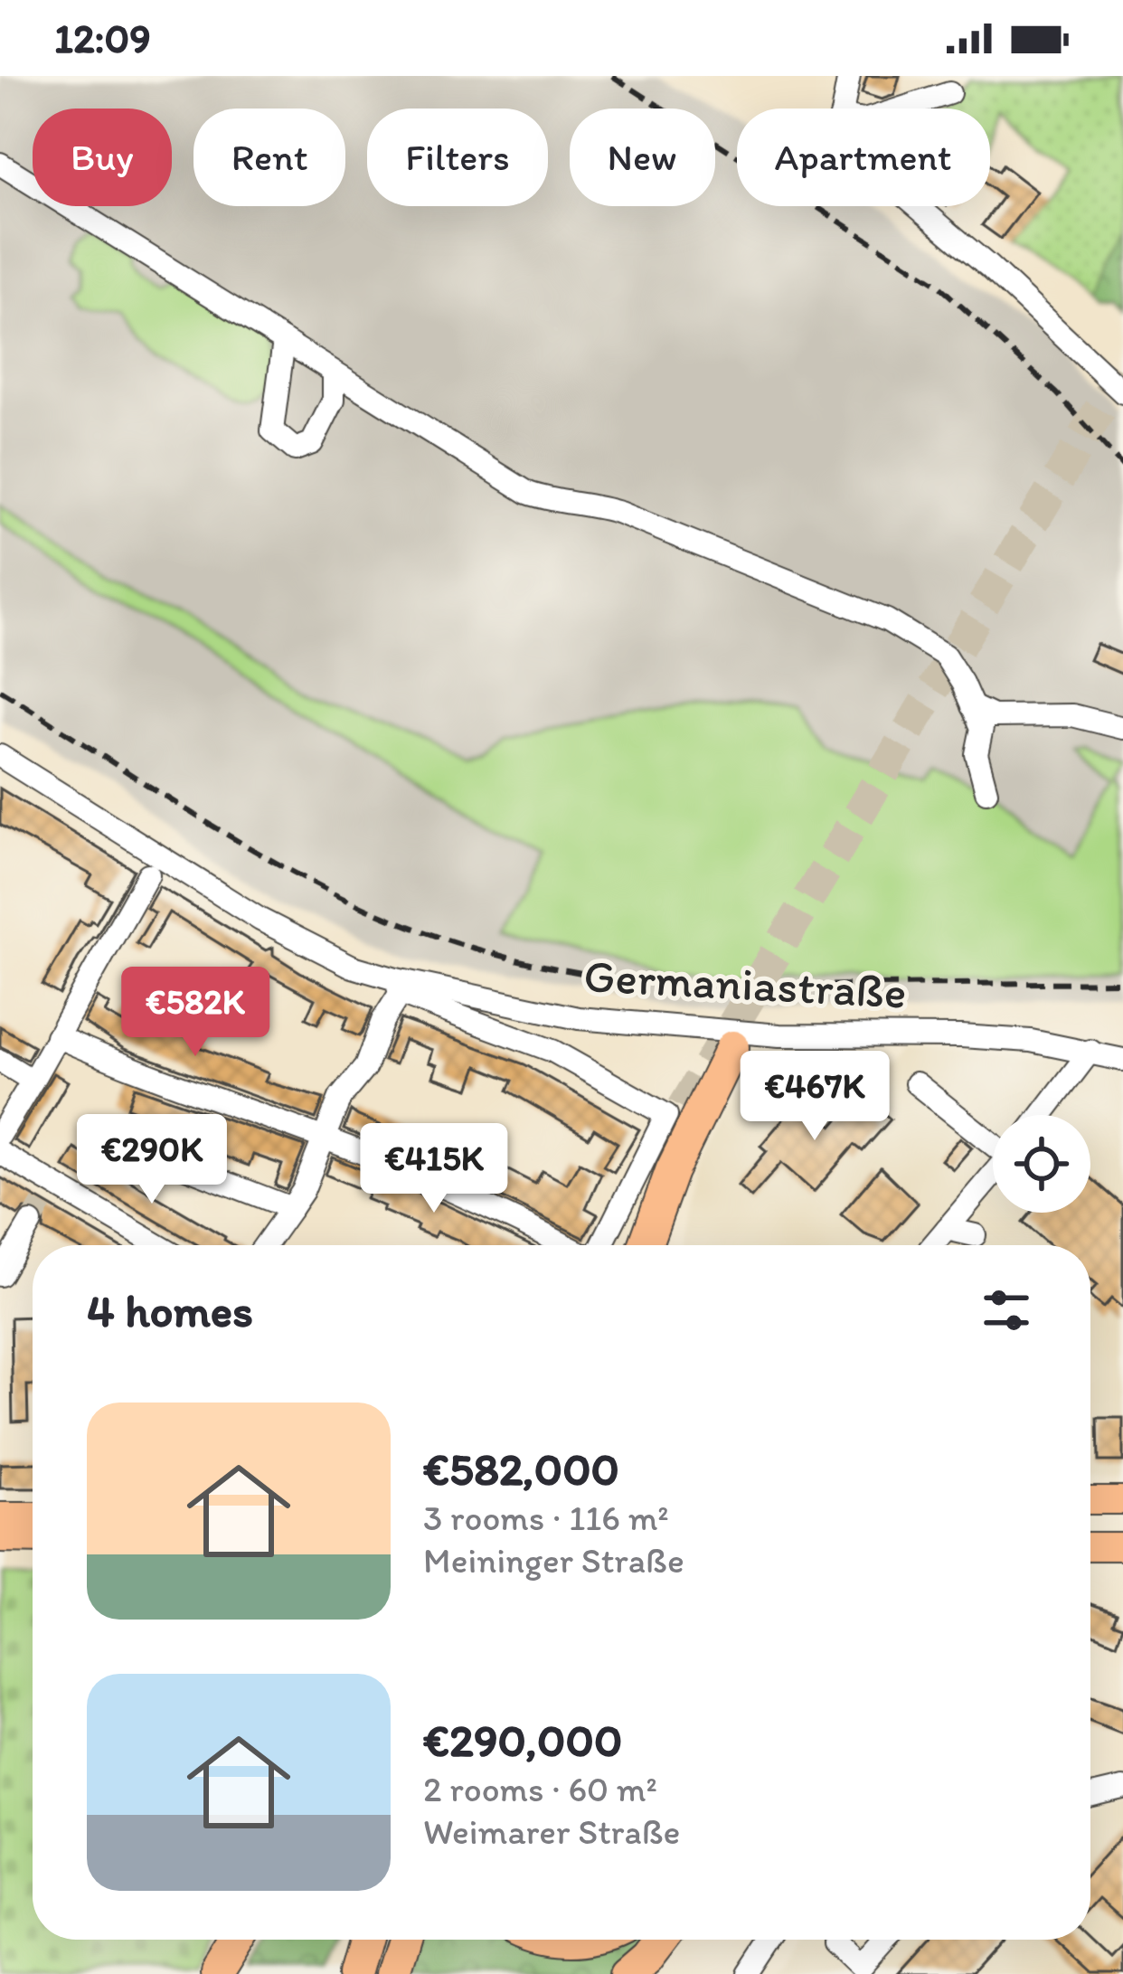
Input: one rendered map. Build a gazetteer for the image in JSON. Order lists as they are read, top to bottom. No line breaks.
{"streets":{"street":["Germaniastraße"]},"page":{"status":"12:09","chip":["Buy","Rent","Filters","New","Apartment"],"price":["€582K","€467K","€290K","€415K"],"heading":"4 homes","list":[{"name":"€582,000","note":"3 rooms · 116 m² · Meininger Straße"},{"name":"€290,000","note":"2 rooms · 60 m² · Weimarer Straße"}]}}
